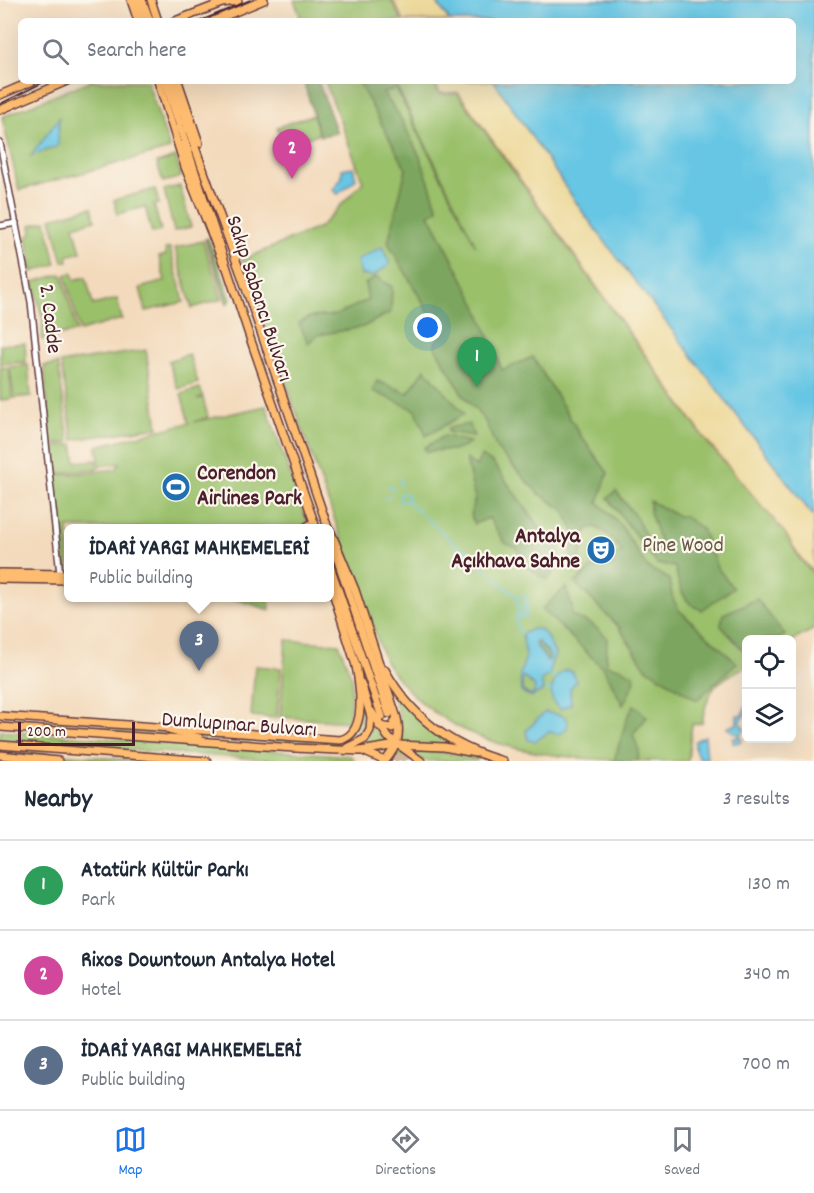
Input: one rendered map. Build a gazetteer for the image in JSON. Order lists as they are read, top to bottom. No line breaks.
{"streets":{"main road":["Sakıp Sabancı Bulvarı","Dumlupınar Bulvarı"],"street":["2. Cadde"]},"parks":["Pine Wood"],"places":{"sports":["Corendon Airlines Park"],"theatre":["Antalya Açıkhava Sahne"]},"scale_bar":"200 m","page":{"search":"Search here","pins":["2","1","3"],"popup":["İDARİ YARGI MAHKEMELERİ","Public building"],"scale":"200 m","heading":["Nearby","3 results"],"list":[{"mark":"1","name":"Atatürk Kültür Parkı","note":"Park","value":"130 m"},{"mark":"2","name":"Rixos Downtown Antalya Hotel","note":"Hotel","value":"340 m"},{"mark":"3","name":"İDARİ YARGI MAHKEMELERİ","note":"Public building","value":"700 m"}],"nav":["Map","Directions","Saved"]}}
